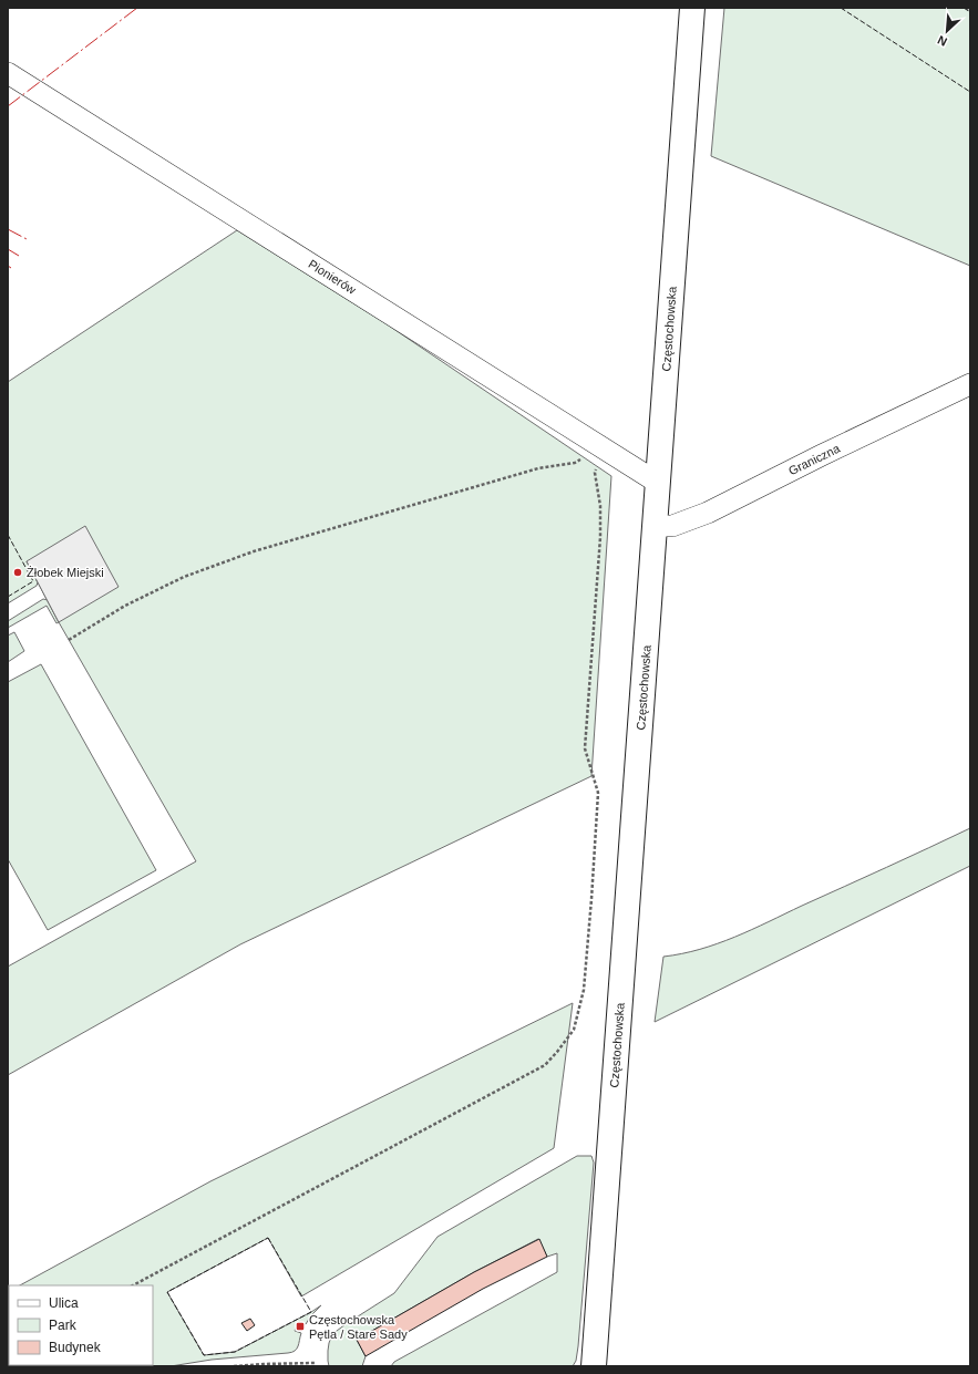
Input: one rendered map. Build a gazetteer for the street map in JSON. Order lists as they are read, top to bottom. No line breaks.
{"streets":{"main road":["Częstochowska"],"street":["Pionierów","Graniczna"]},"crossings":[["Pionierów","Częstochowska"],["Częstochowska","Graniczna"]],"places":{"other":["Żłobek Miejski"],"transit":["Częstochowska Pętla / Stare Sady"]},"legend":["Ulica","Park","Budynek"],"north":"bottom left"}
